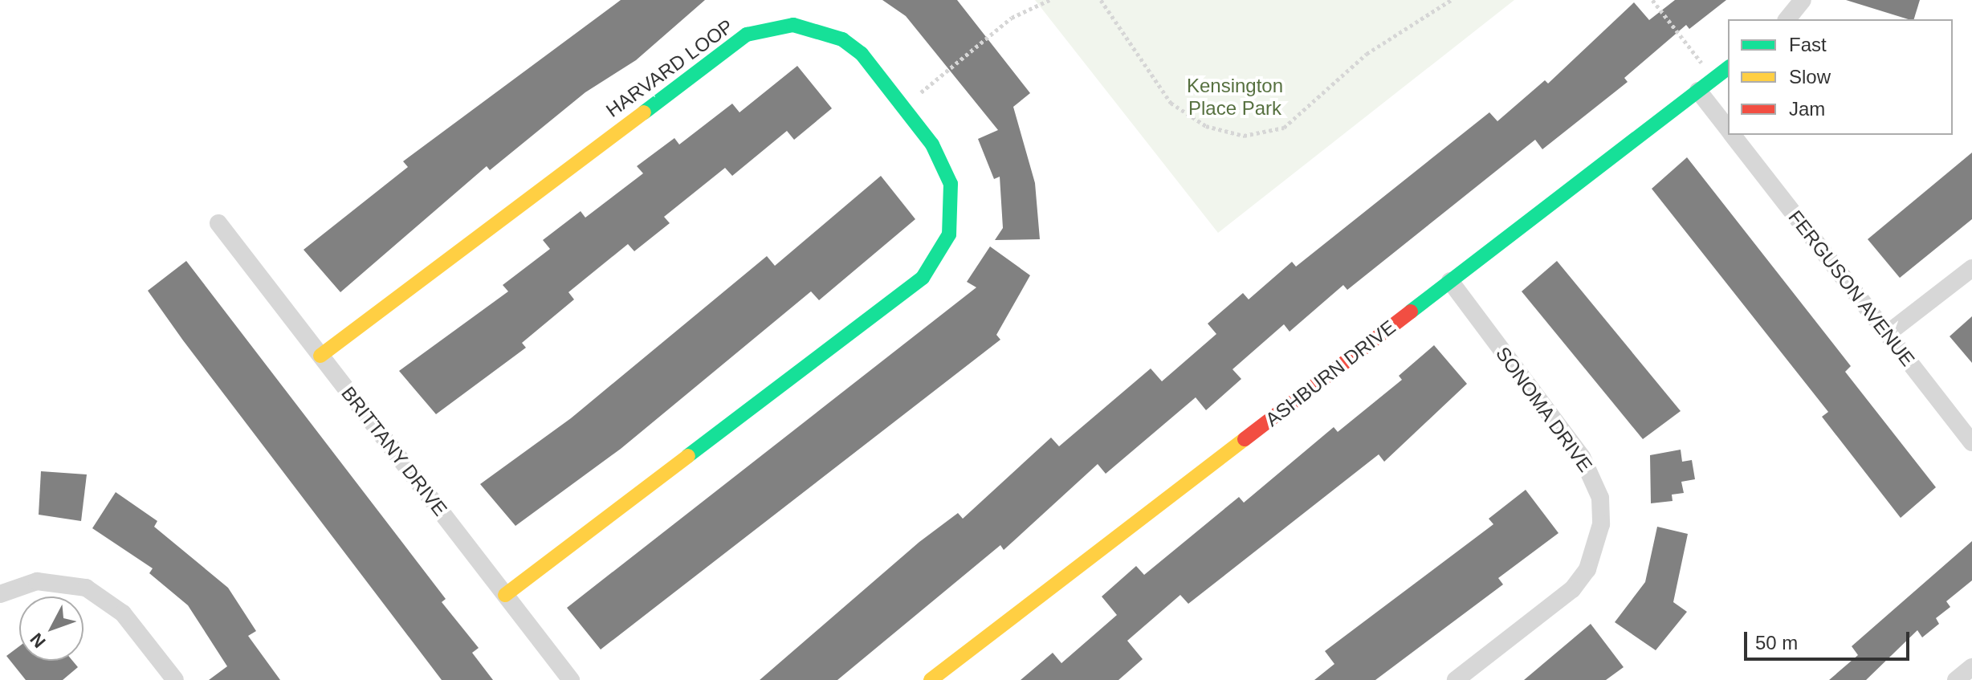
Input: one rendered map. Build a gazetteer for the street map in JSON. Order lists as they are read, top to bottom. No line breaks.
{"streets":{"street":["HARVARD LOOP","FERGUSON AVENUE","ASHBURN DRIVE","SONOMA DRIVE","BRITTANY DRIVE"]},"crossings":[["HARVARD LOOP","BRITTANY DRIVE"],["FERGUSON AVENUE","ASHBURN DRIVE"],["ASHBURN DRIVE","SONOMA DRIVE"]],"parks":["Kensington Place Park"],"legend":["Fast","Slow","Jam"],"scale_bar":"50 m","north":"bottom left"}
